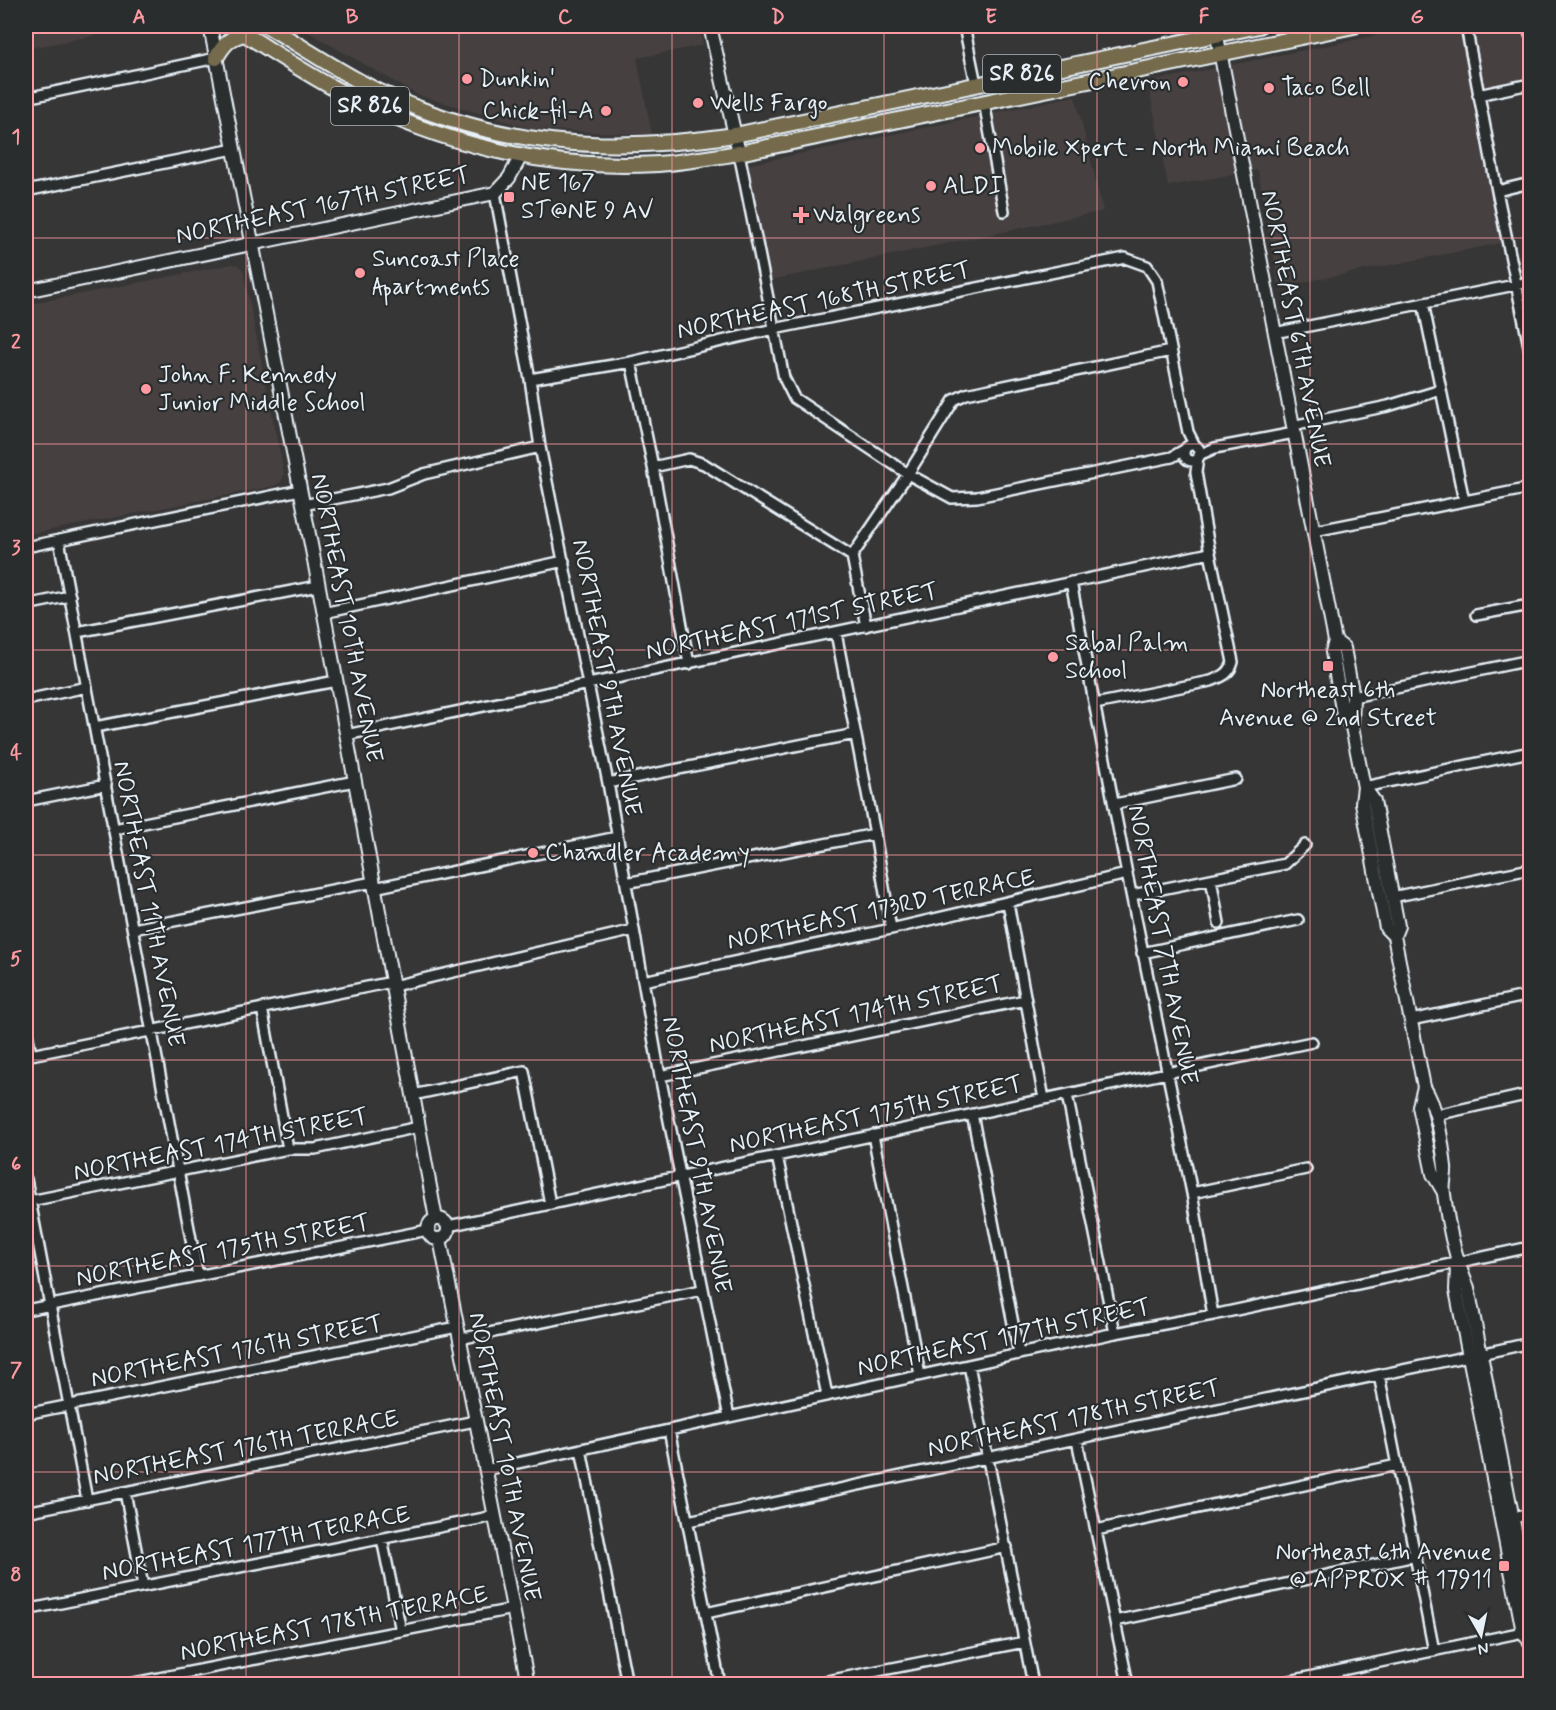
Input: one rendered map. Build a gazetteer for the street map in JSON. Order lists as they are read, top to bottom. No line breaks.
{"streets":{"main road":["SR 826"],"street":["NORTHEAST 167TH STREET","NORTHEAST 168TH STREET","NORTHEAST 6TH AVENUE","NORTHEAST 10TH AVENUE","NORTHEAST 171ST STREET","NORTHEAST 9TH AVENUE","NORTHEAST 11TH AVENUE","NORTHEAST 173RD TERRACE","NORTHEAST 7TH AVENUE","NORTHEAST 174TH STREET","NORTHEAST 175TH STREET","NORTHEAST 177TH STREET","NORTHEAST 176TH STREET","NORTHEAST 178TH STREET","NORTHEAST 176TH TERRACE","NORTHEAST 177TH TERRACE","NORTHEAST 178TH TERRACE"]},"crossings":[["SR 826","NORTHEAST 167TH STREET"],["SR 826","NORTHEAST 6TH AVENUE"],["NORTHEAST 167TH STREET","NORTHEAST 10TH AVENUE"],["NORTHEAST 167TH STREET","NORTHEAST 9TH AVENUE"],["NORTHEAST 168TH STREET","NORTHEAST 9TH AVENUE"],["NORTHEAST 6TH AVENUE","NORTHEAST 177TH STREET"],["NORTHEAST 6TH AVENUE","NORTHEAST 178TH STREET"],["NORTHEAST 10TH AVENUE","NORTHEAST 171ST STREET"],["NORTHEAST 10TH AVENUE","NORTHEAST 174TH STREET"],["NORTHEAST 10TH AVENUE","NORTHEAST 175TH STREET"],["NORTHEAST 10TH AVENUE","NORTHEAST 177TH STREET"],["NORTHEAST 10TH AVENUE","NORTHEAST 176TH STREET"],["NORTHEAST 10TH AVENUE","NORTHEAST 176TH TERRACE"],["NORTHEAST 10TH AVENUE","NORTHEAST 177TH TERRACE"],["NORTHEAST 10TH AVENUE","NORTHEAST 178TH TERRACE"],["NORTHEAST 171ST STREET","NORTHEAST 9TH AVENUE"],["NORTHEAST 171ST STREET","NORTHEAST 7TH AVENUE"],["NORTHEAST 9TH AVENUE","NORTHEAST 173RD TERRACE"],["NORTHEAST 9TH AVENUE","NORTHEAST 174TH STREET"],["NORTHEAST 9TH AVENUE","NORTHEAST 175TH STREET"],["NORTHEAST 9TH AVENUE","NORTHEAST 177TH STREET"],["NORTHEAST 9TH AVENUE","NORTHEAST 176TH STREET"],["NORTHEAST 11TH AVENUE","NORTHEAST 174TH STREET"],["NORTHEAST 11TH AVENUE","NORTHEAST 175TH STREET"],["NORTHEAST 173RD TERRACE","NORTHEAST 7TH AVENUE"],["NORTHEAST 7TH AVENUE","NORTHEAST 175TH STREET"],["NORTHEAST 7TH AVENUE","NORTHEAST 177TH STREET"]],"places":{"other":["Dunkin'","Chevron","Taco Bell","Wells Fargo","Chick-fil-A","Mobile Xpert - North Miami Beach","ALDI","Suncoast Place Apartments","John F. Kennedy Junior Middle School","Sabal Palm School","Chandler Academy"],"transit":["NE 167 ST@NE 9 AV","Northeast 6th Avenue @ 2nd Street","Northeast 6th Avenue @ APPROX # 17911"],"health":["Walgreens"]},"north":"bottom","grid":{"columns":["A","B","C","D","E","F","G"],"rows":["1","2","3","4","5","6","7","8"]}}
